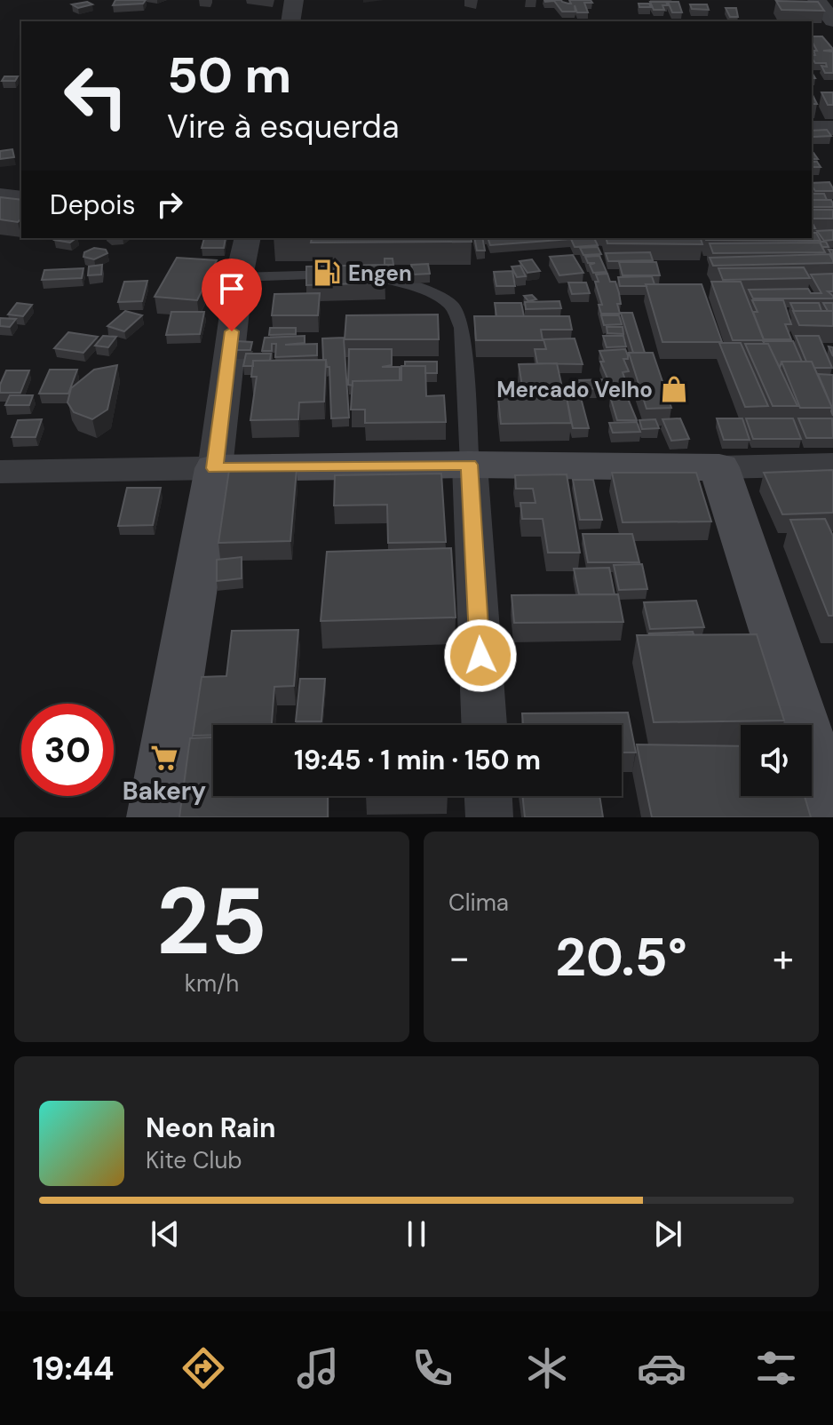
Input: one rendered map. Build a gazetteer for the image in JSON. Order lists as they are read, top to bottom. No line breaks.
{"places":{"fuel station":["Engen"],"shop":["Mercado Velho"],"supermarket":["Bakery"]},"page":{"turn":["50 m","Vire à esquerda"],"then":"Depois","limit":"30","trip":"19:45 · 1 min · 150 m","tile":[["25","km/h"],"Clima"],"heat":["−","20.5°","+"],"song":["Neon Rain","Kite Club"],"tabs":"19:44"}}
